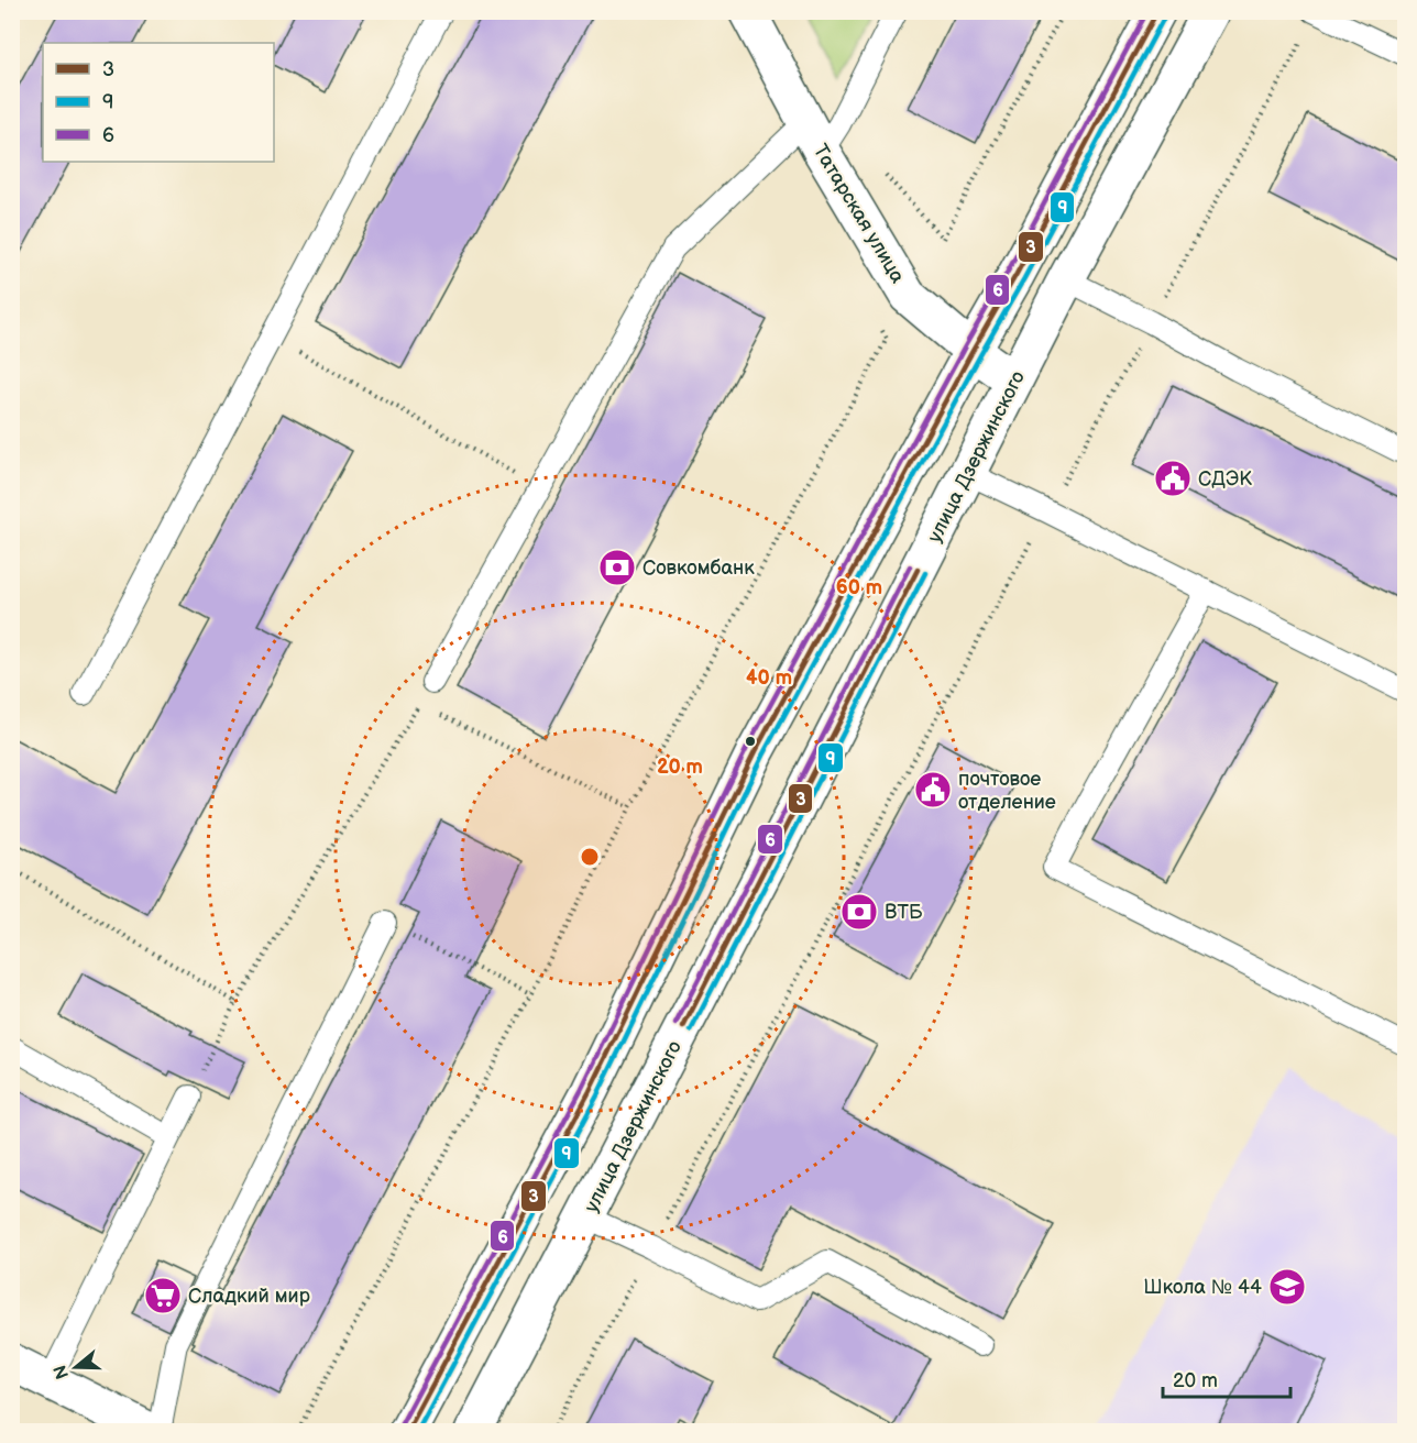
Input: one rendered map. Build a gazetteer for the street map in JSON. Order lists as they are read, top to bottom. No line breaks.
{"streets":{"main road":["Татарская улица","улица Дзержинского"]},"crossings":[["Татарская улица","улица Дзержинского"]],"places":{"public building":["СДЭК","почтовое отделение"],"bank":["Совкомбанк","ВТБ"],"school or university":["Школа № 44"],"supermarket":["Сладкий мир"]},"lines":["transit line 3","transit line 6","transit line 9"],"legend":["3","9","6"],"scale_bar":"20 m","north":"left","rings":["60 m","40 m","20 m"]}
